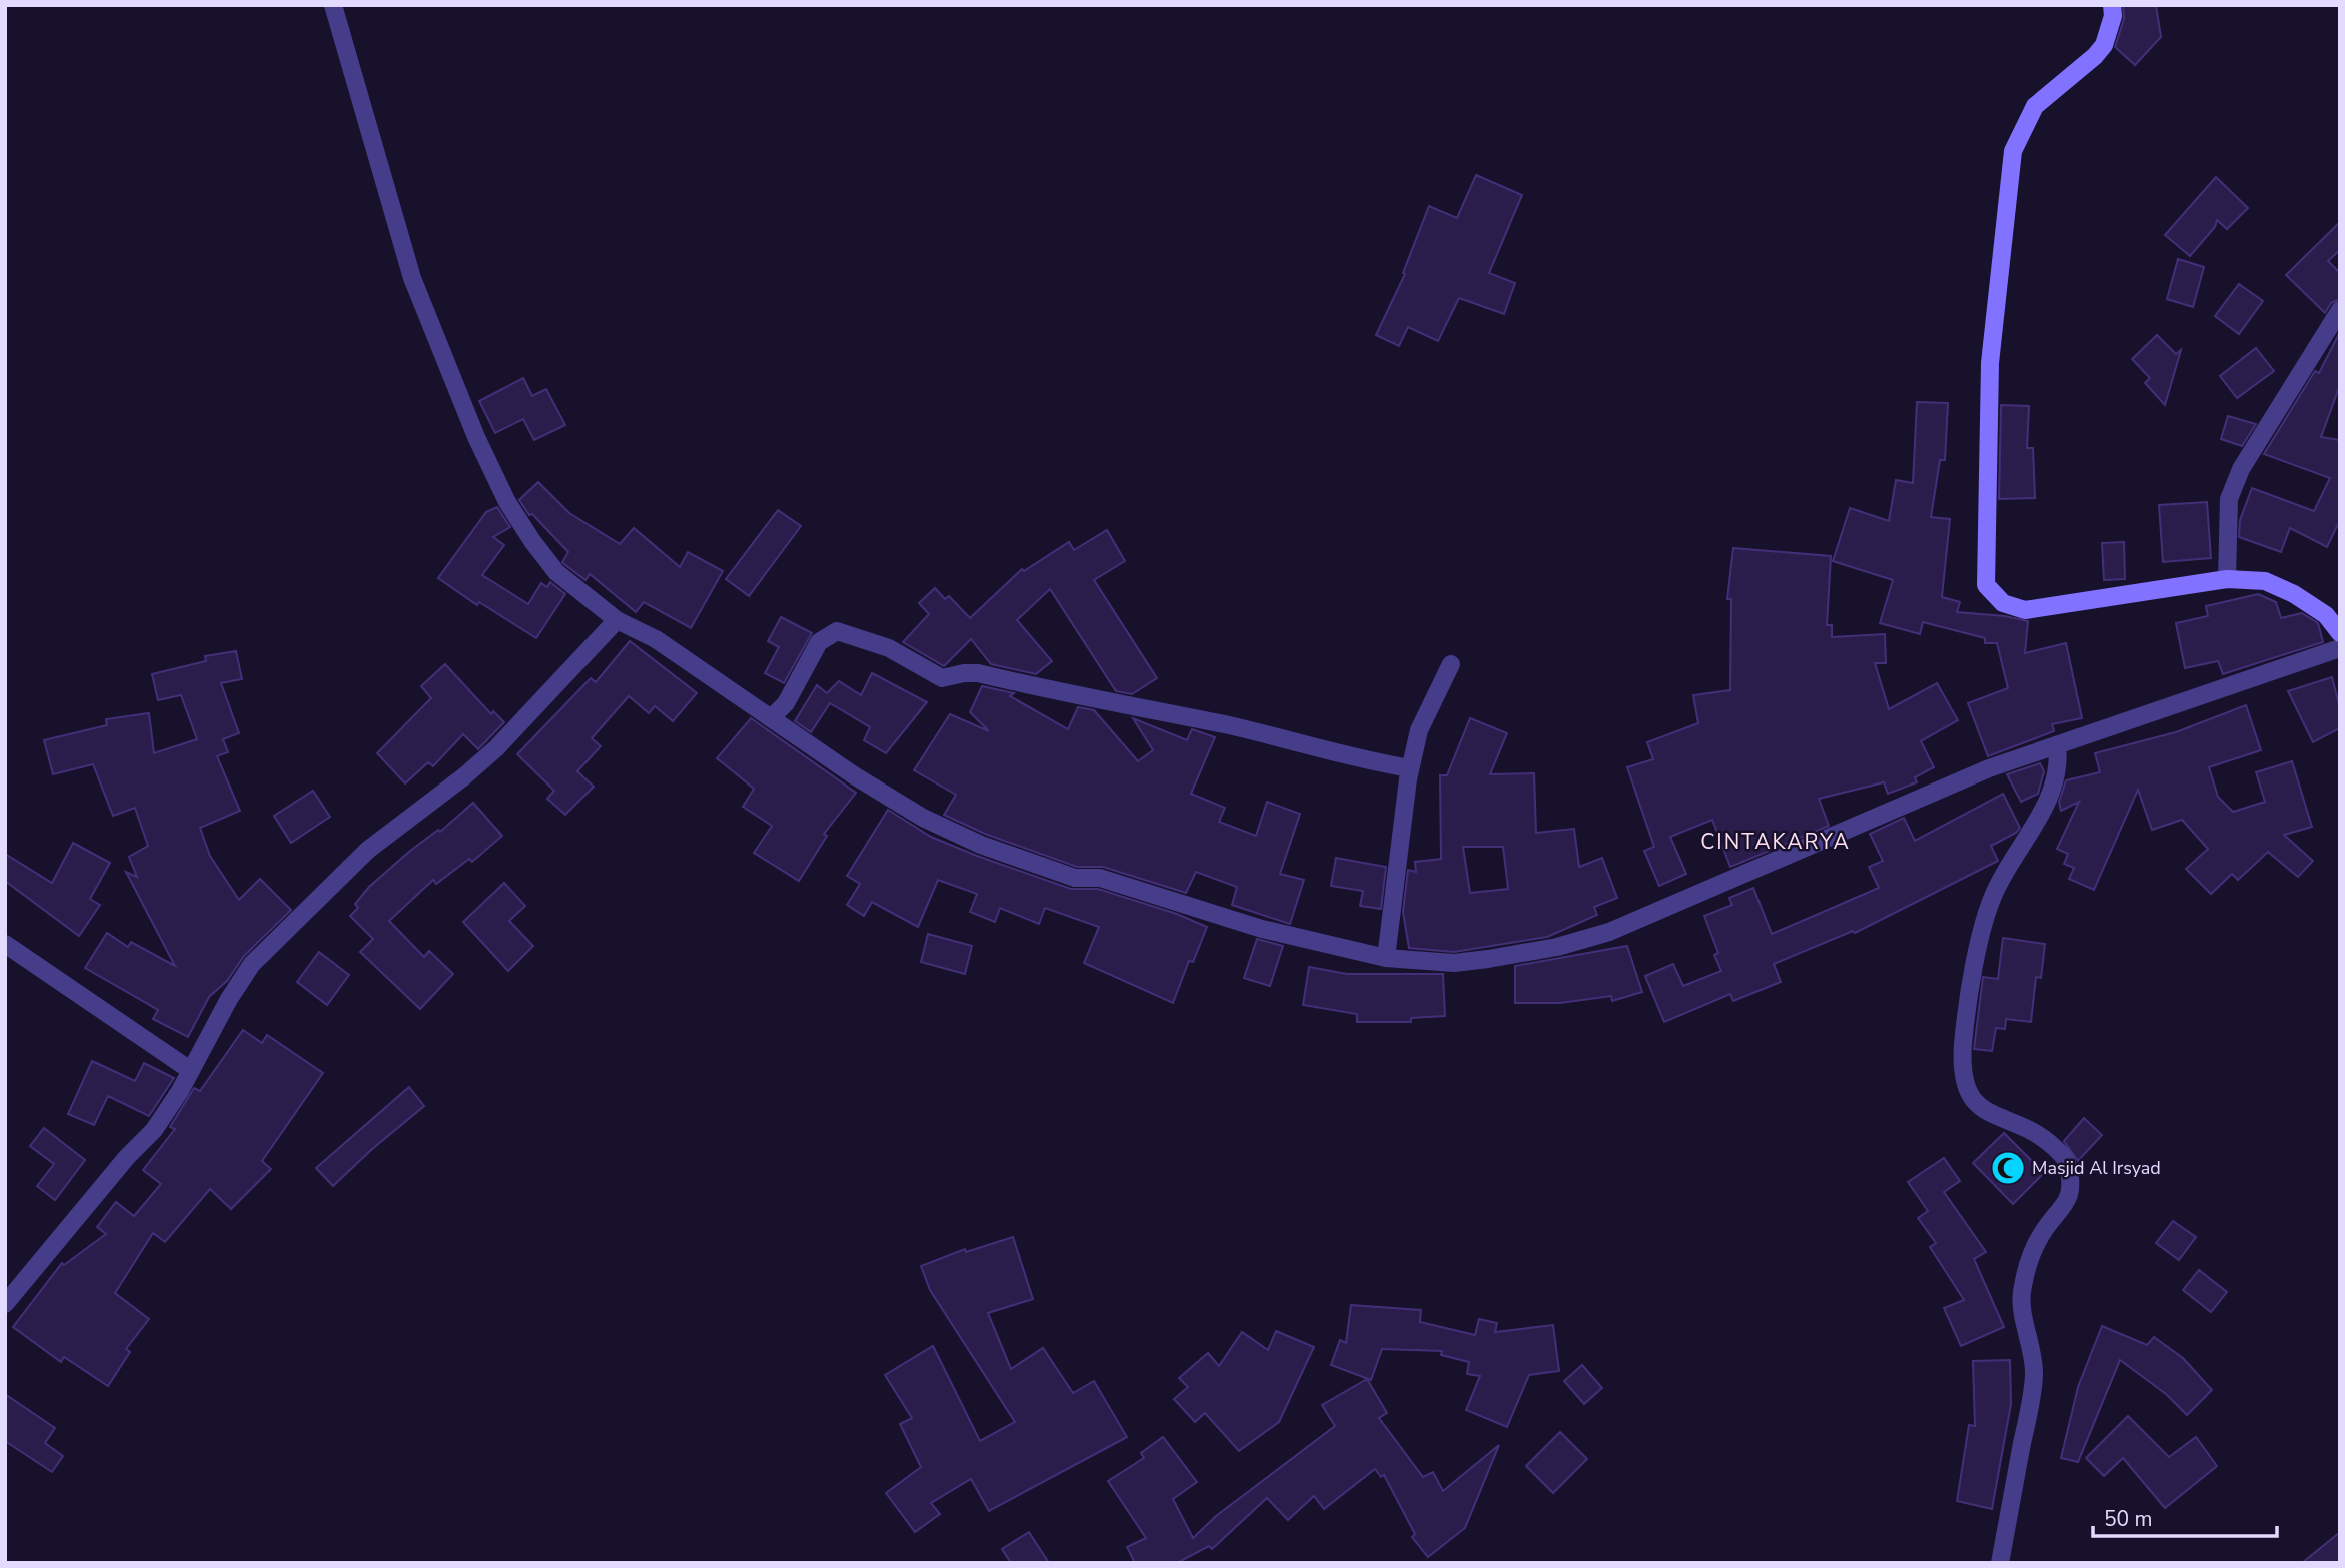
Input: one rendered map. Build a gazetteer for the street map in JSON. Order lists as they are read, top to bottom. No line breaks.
{"districts":["CINTAKARYA"],"places":{"mosque":["Masjid Al Irsyad"]},"scale_bar":"50 m"}
